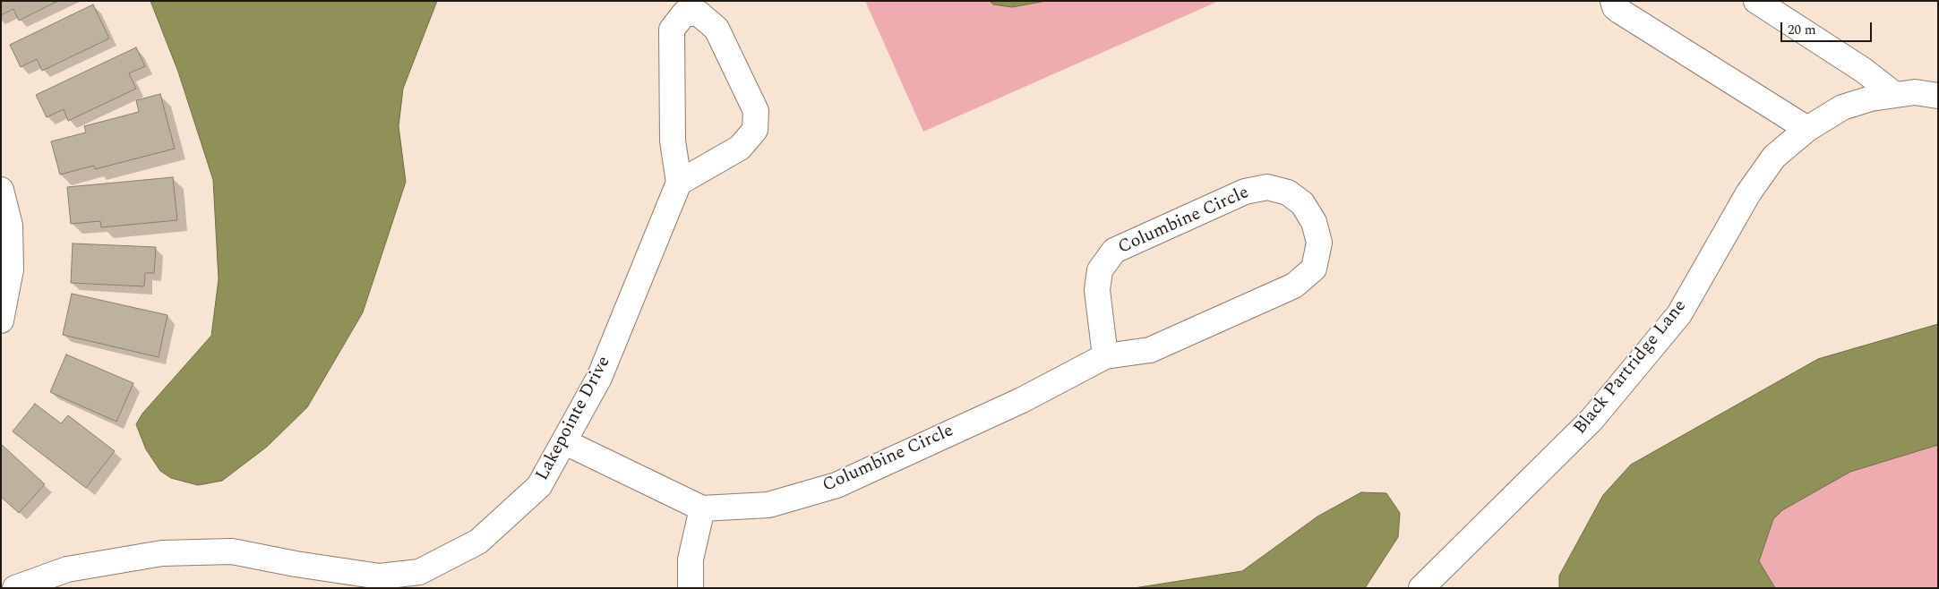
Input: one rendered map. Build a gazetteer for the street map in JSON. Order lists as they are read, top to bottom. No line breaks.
{"streets":{"street":["Columbine Circle","Black Partridge Lane","Lakepointe Drive"]},"crossings":[["Columbine Circle","Lakepointe Drive"]],"scale_bar":"20 m"}
